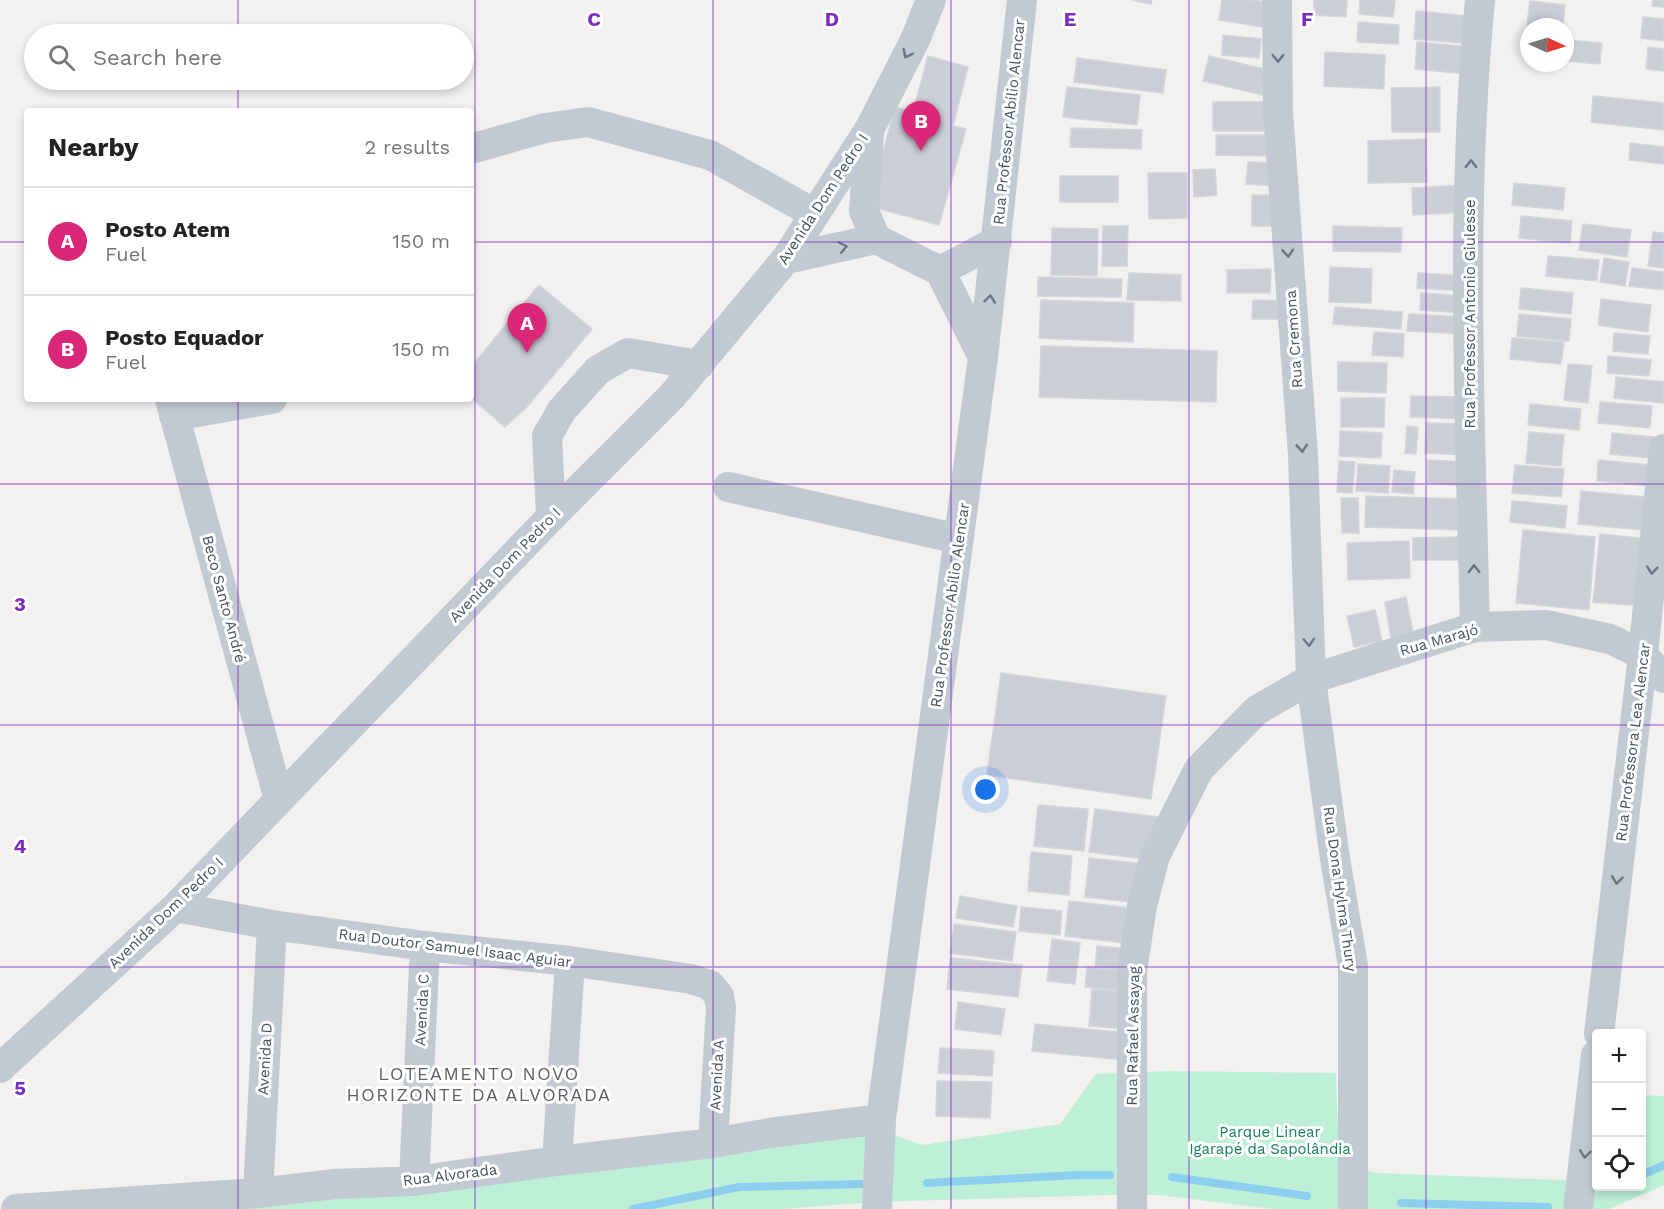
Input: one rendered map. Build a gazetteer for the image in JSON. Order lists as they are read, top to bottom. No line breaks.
{"streets":{"street":["Rua Professor Abílio Alencar","Avenida Dom Pedro I","Rua Professor Antonio Giulesse","Rua Cremona","Beco Santo André","Rua Marajó","Rua Professora Lea Alencar","Rua Dona Hylma Thury","Rua Doutor Samuel Isaac Aguiar","Avenida C","Rua Rafael Assayag","Avenida D","Avenida A","Rua Alvorada"]},"crossings":[["Rua Professor Abílio Alencar","Rua Alvorada"],["Avenida Dom Pedro I","Beco Santo André"],["Avenida Dom Pedro I","Rua Doutor Samuel Isaac Aguiar"],["Rua Professor Antonio Giulesse","Rua Marajó"],["Rua Cremona","Rua Marajó"],["Rua Cremona","Rua Dona Hylma Thury"],["Rua Cremona","Rua Rafael Assayag"],["Rua Marajó","Rua Professora Lea Alencar"],["Rua Marajó","Rua Dona Hylma Thury"],["Rua Marajó","Rua Rafael Assayag"],["Rua Dona Hylma Thury","Rua Rafael Assayag"],["Rua Doutor Samuel Isaac Aguiar","Avenida C"],["Rua Doutor Samuel Isaac Aguiar","Avenida D"],["Rua Doutor Samuel Isaac Aguiar","Avenida A"],["Avenida C","Rua Alvorada"],["Avenida D","Rua Alvorada"],["Avenida A","Rua Alvorada"]],"one_way":["Rua Professor Antonio Giulesse","Rua Cremona","Rua Professora Lea Alencar"],"districts":["LOTEAMENTO NOVO HORIZONTE DA ALVORADA"],"parks":["Parque Linear Igarapé da Sapolândia"],"north":"right","page":{"search":"Search here","pins":["B","A"],"heading":["Nearby","2 results"],"list":[{"mark":"A","name":"Posto Atem","note":"Fuel","value":"150 m"},{"mark":"B","name":"Posto Equador","note":"Fuel","value":"150 m"}],"map_buttons":["+","−"]},"grid":{"columns":["C","D","E","F"],"rows":["3","4","5"]}}
